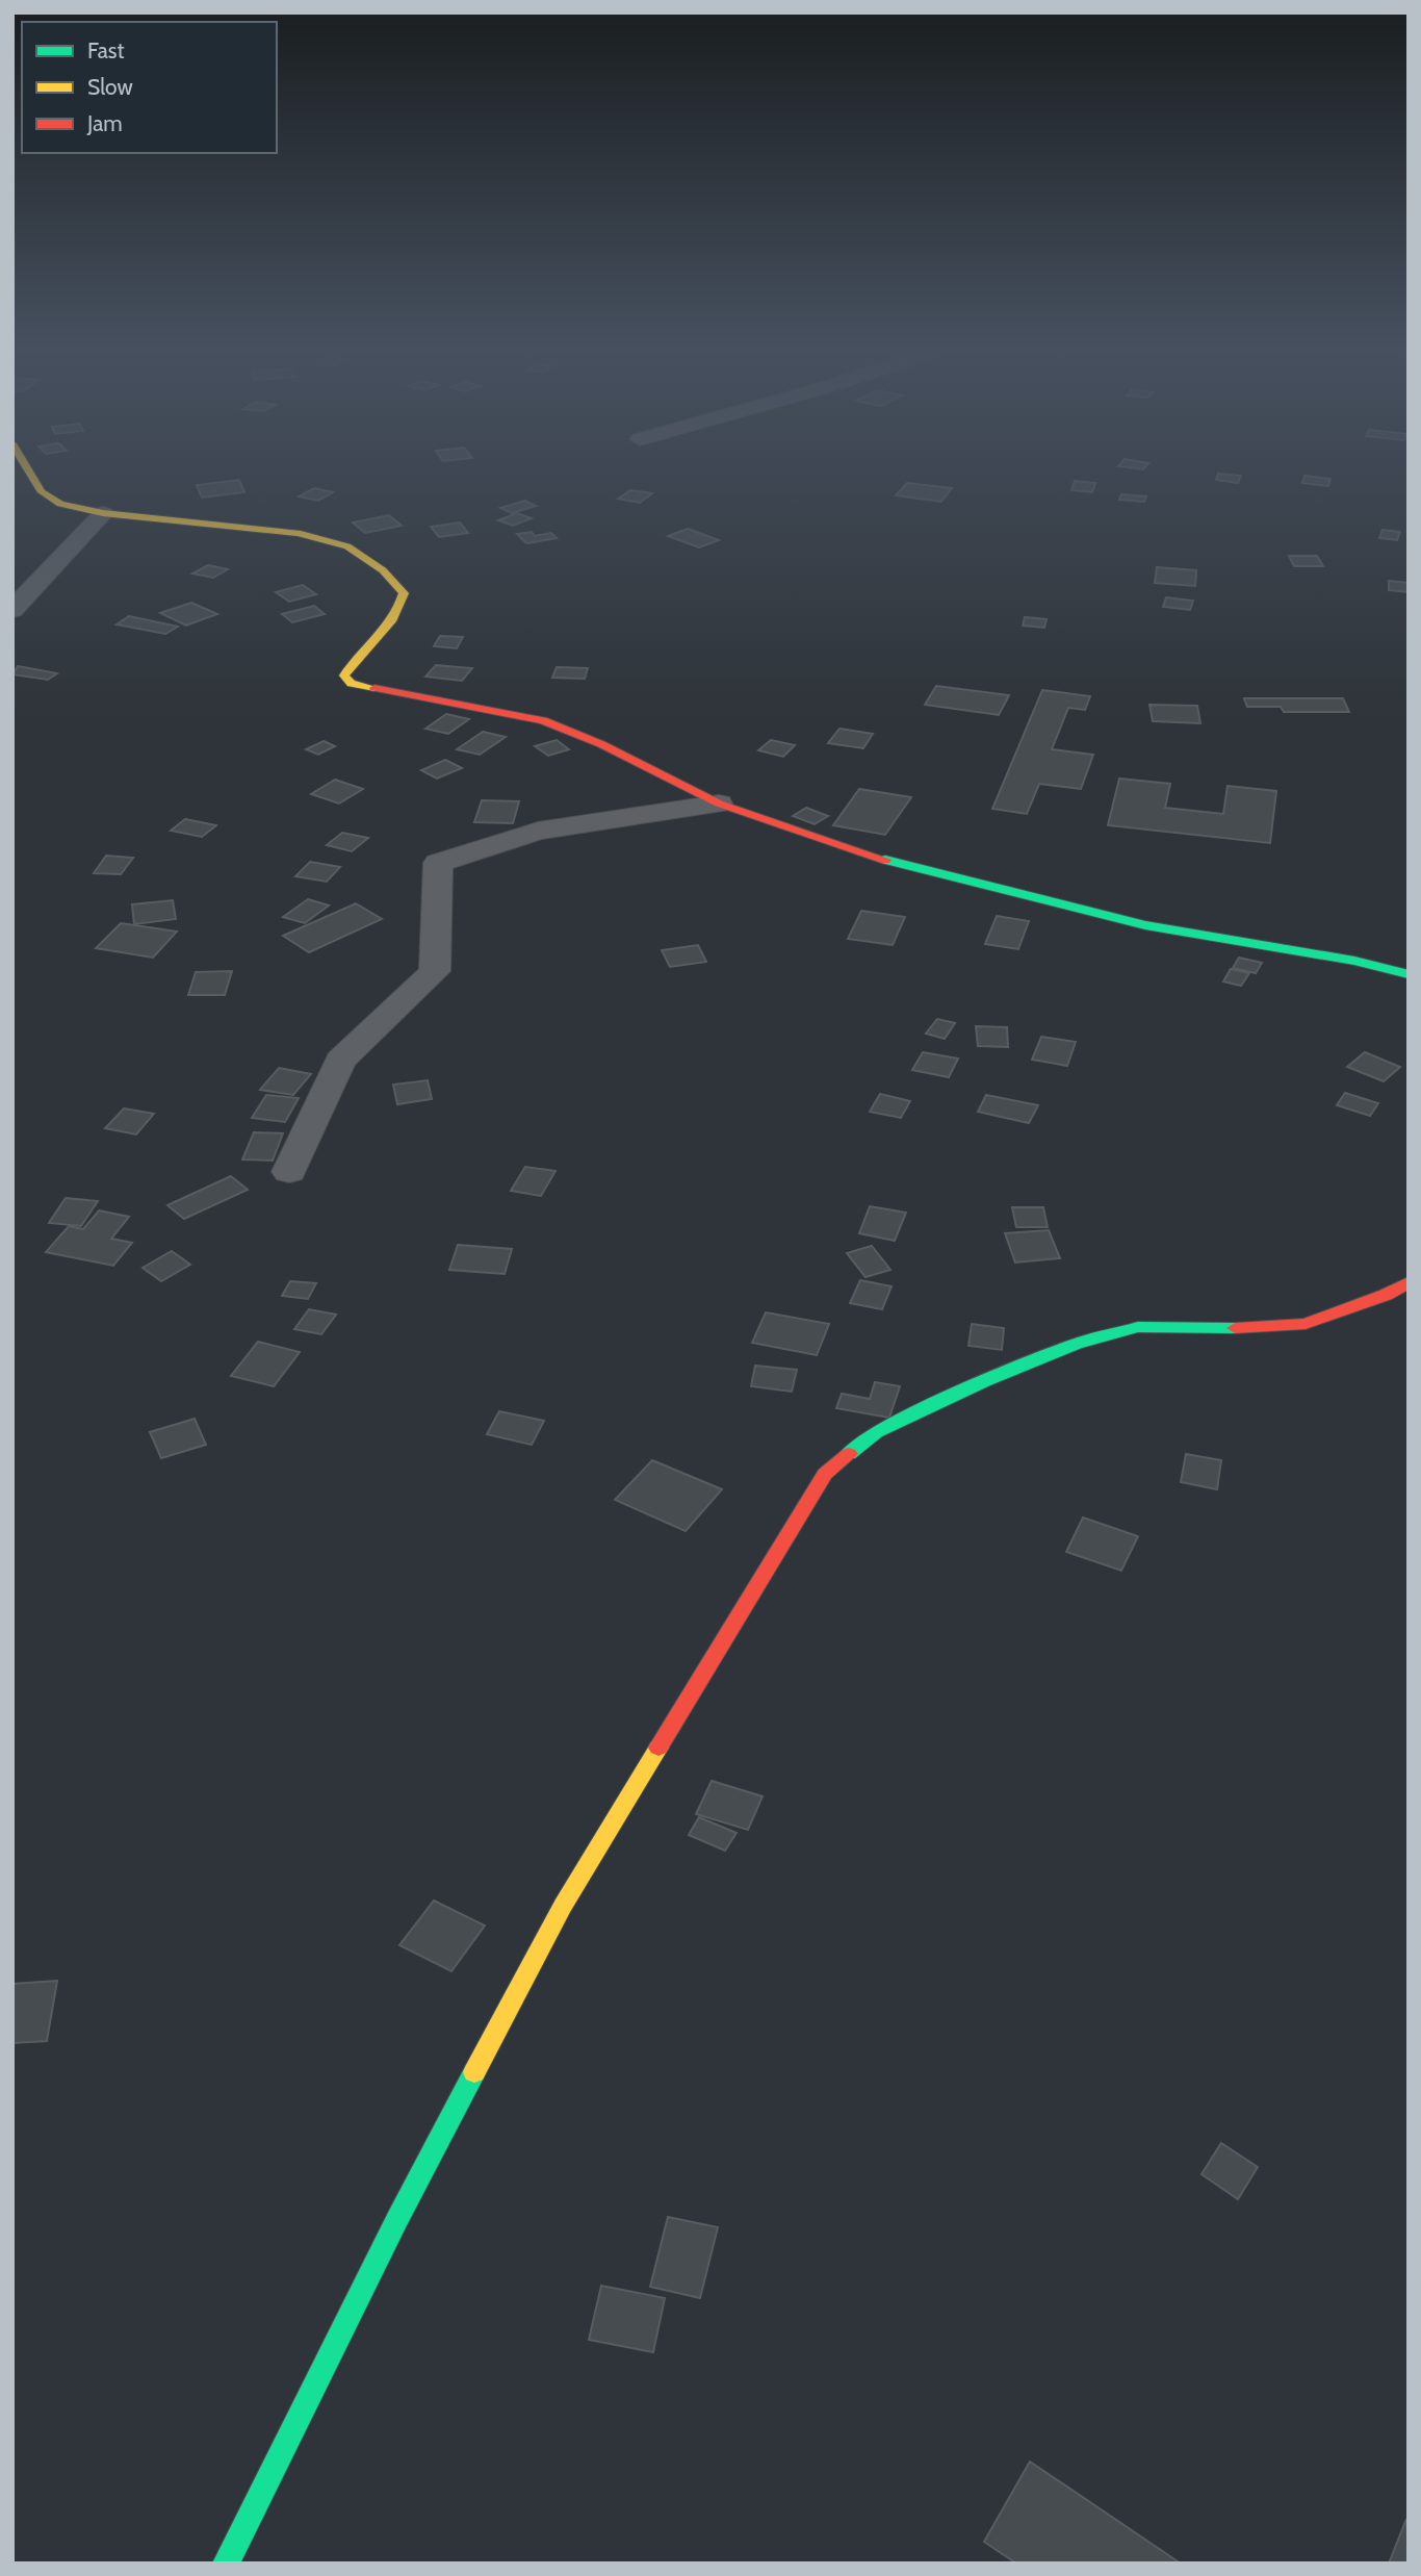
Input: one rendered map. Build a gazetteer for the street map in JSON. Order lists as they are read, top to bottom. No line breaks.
{"legend":["Fast","Slow","Jam"]}
